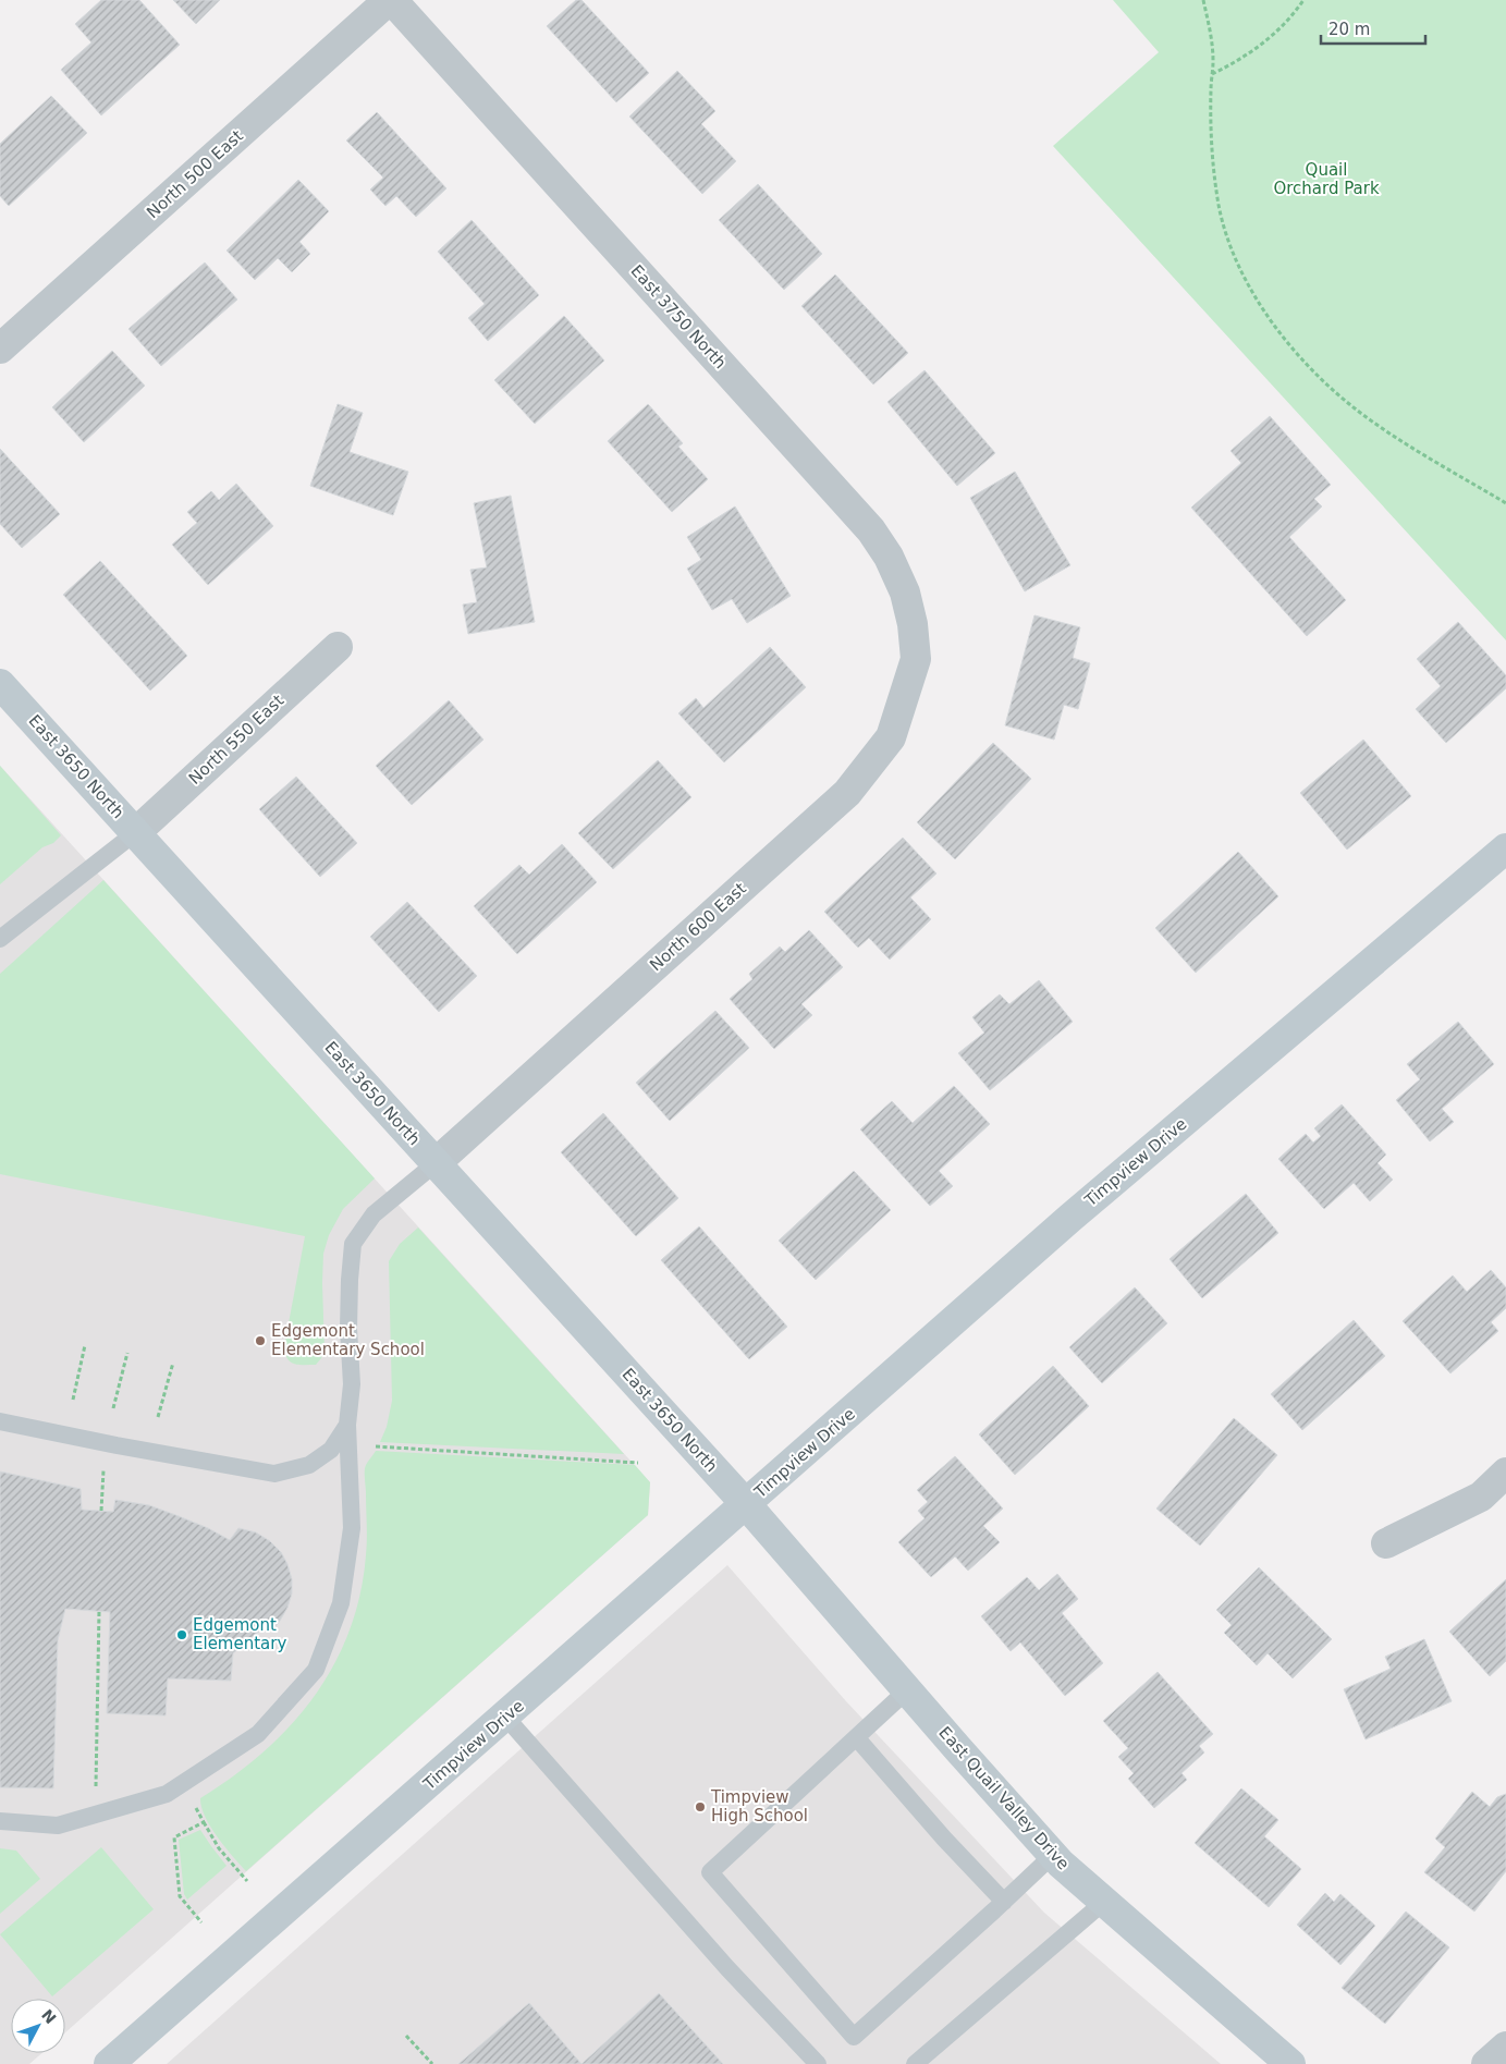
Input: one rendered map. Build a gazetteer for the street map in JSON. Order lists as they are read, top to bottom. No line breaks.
{"streets":{"street":["North 500 East","East 3750 North","North 550 East","East 3650 North","North 600 East","Timpview Drive","East Quail Valley Drive"]},"crossings":[["North 500 East","East 3750 North"],["East 3750 North","North 600 East"],["North 550 East","East 3650 North"],["East 3650 North","North 600 East"],["East 3650 North","Timpview Drive"],["East 3650 North","East Quail Valley Drive"],["Timpview Drive","East Quail Valley Drive"]],"parks":["Quail Orchard Park"],"places":["Edgemont Elementary School","Edgemont Elementary","Timpview High School"],"scale_bar":"20 m","north":"top right"}
